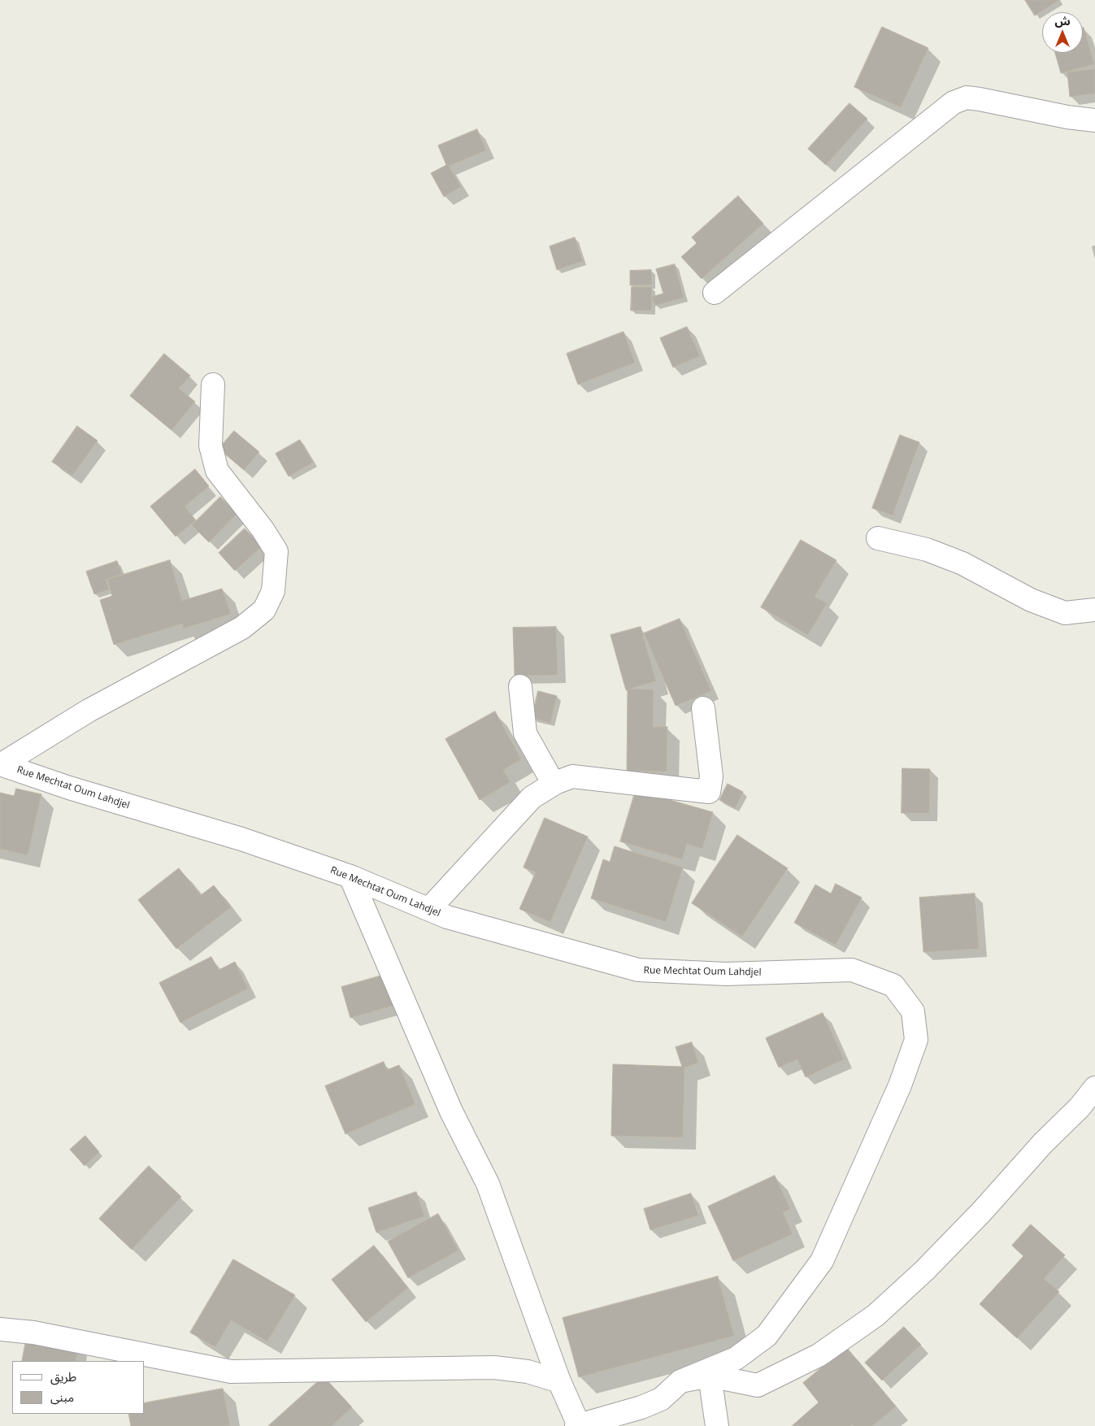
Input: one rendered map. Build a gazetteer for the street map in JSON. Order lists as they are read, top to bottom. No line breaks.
{"streets":{"street":["Rue Mechtat Oum Lahdjel"]},"legend":["طريق","مبنى"],"north":"top"}
